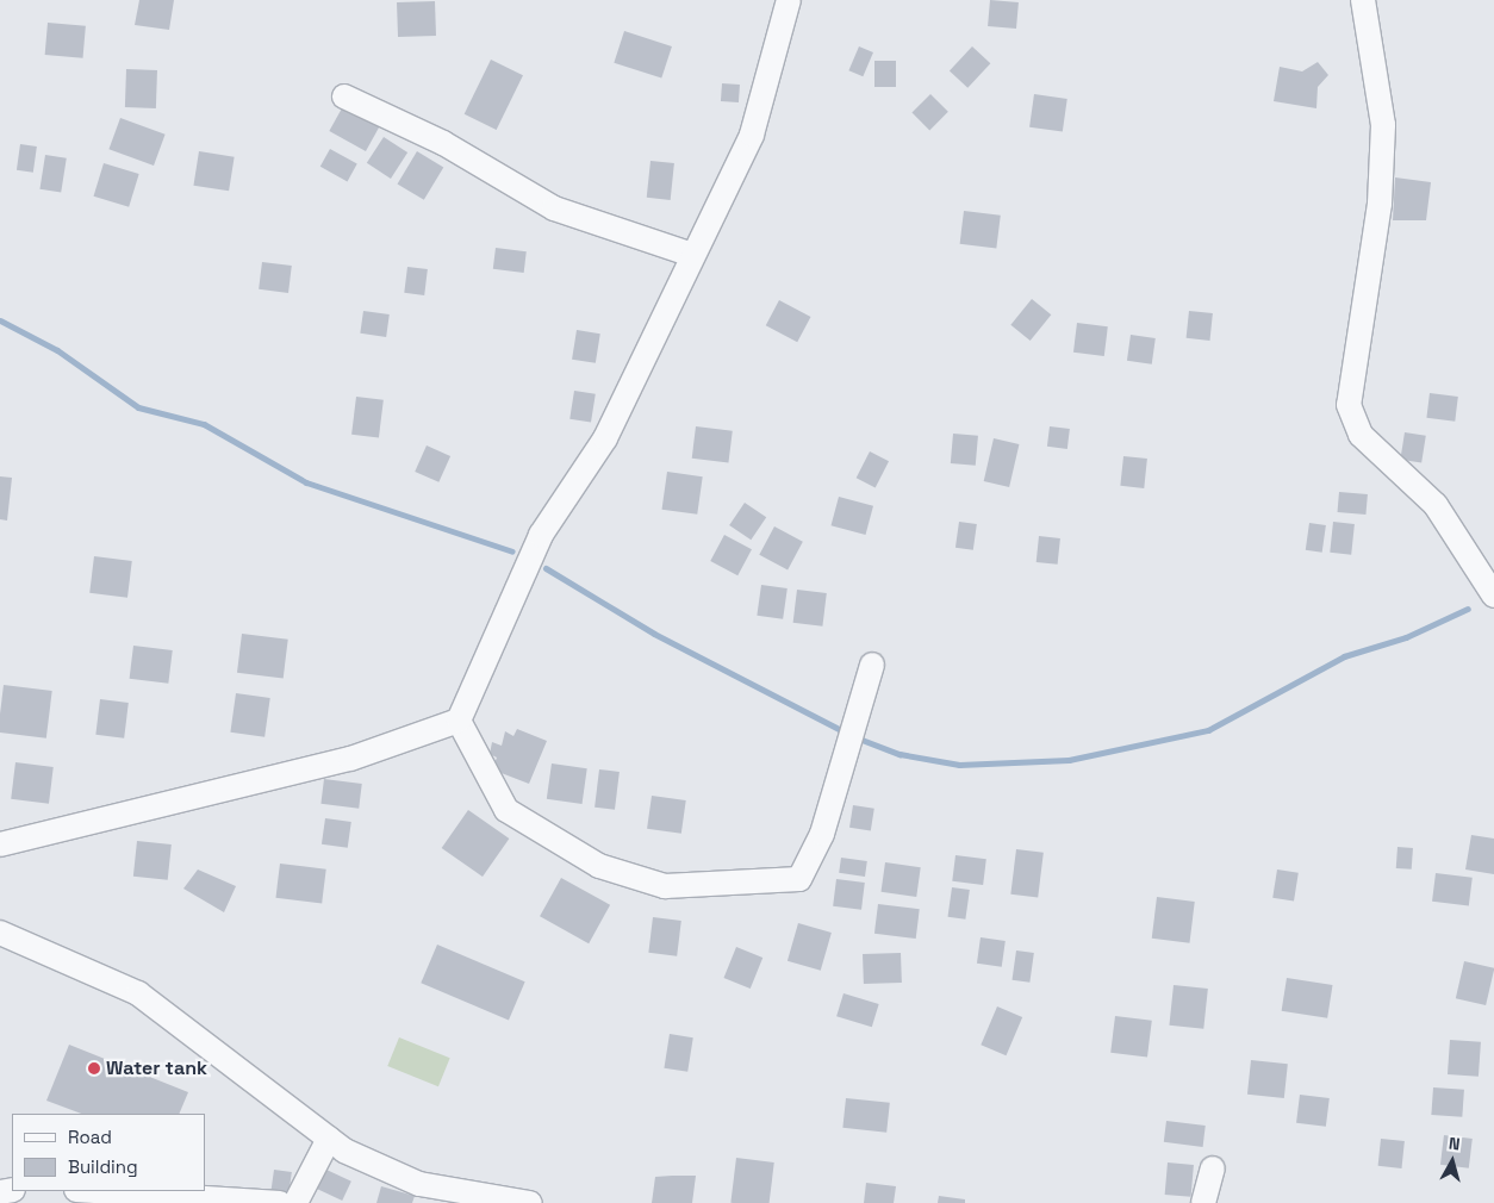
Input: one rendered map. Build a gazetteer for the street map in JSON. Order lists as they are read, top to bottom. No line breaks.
{"places":["Water tank"],"legend":["Road","Building"],"north":"top"}
